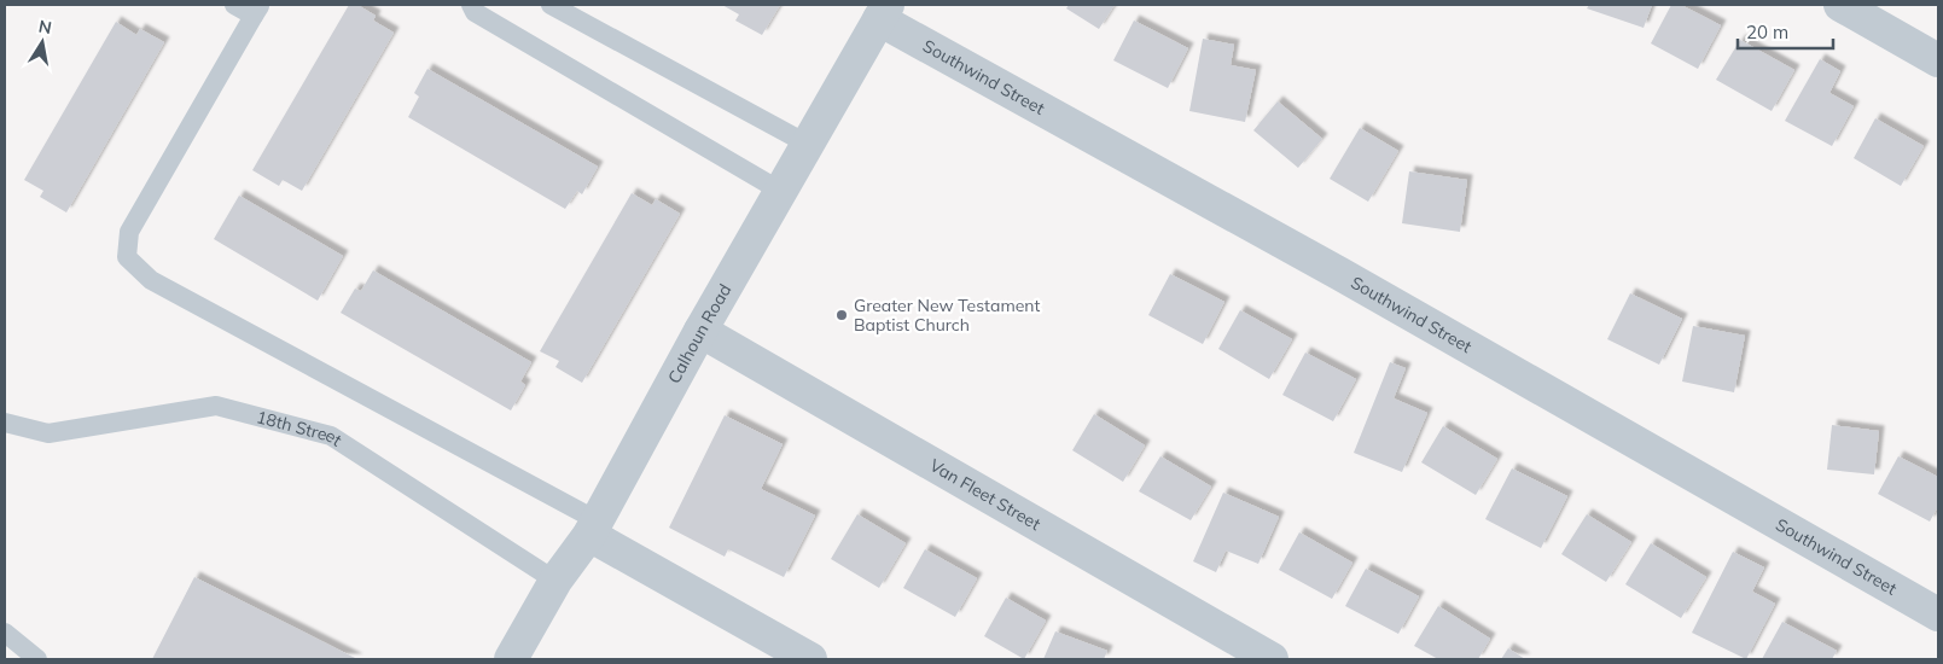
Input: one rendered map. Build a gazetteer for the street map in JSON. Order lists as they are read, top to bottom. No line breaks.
{"streets":{"street":["Southwind Street","Calhoun Road","Van Fleet Street"],"lane":["18th Street"]},"crossings":[["Southwind Street","Calhoun Road"],["Calhoun Road","18th Street"],["Calhoun Road","Van Fleet Street"]],"places":["Greater New Testament Baptist Church"],"scale_bar":"20 m","north":"top"}
